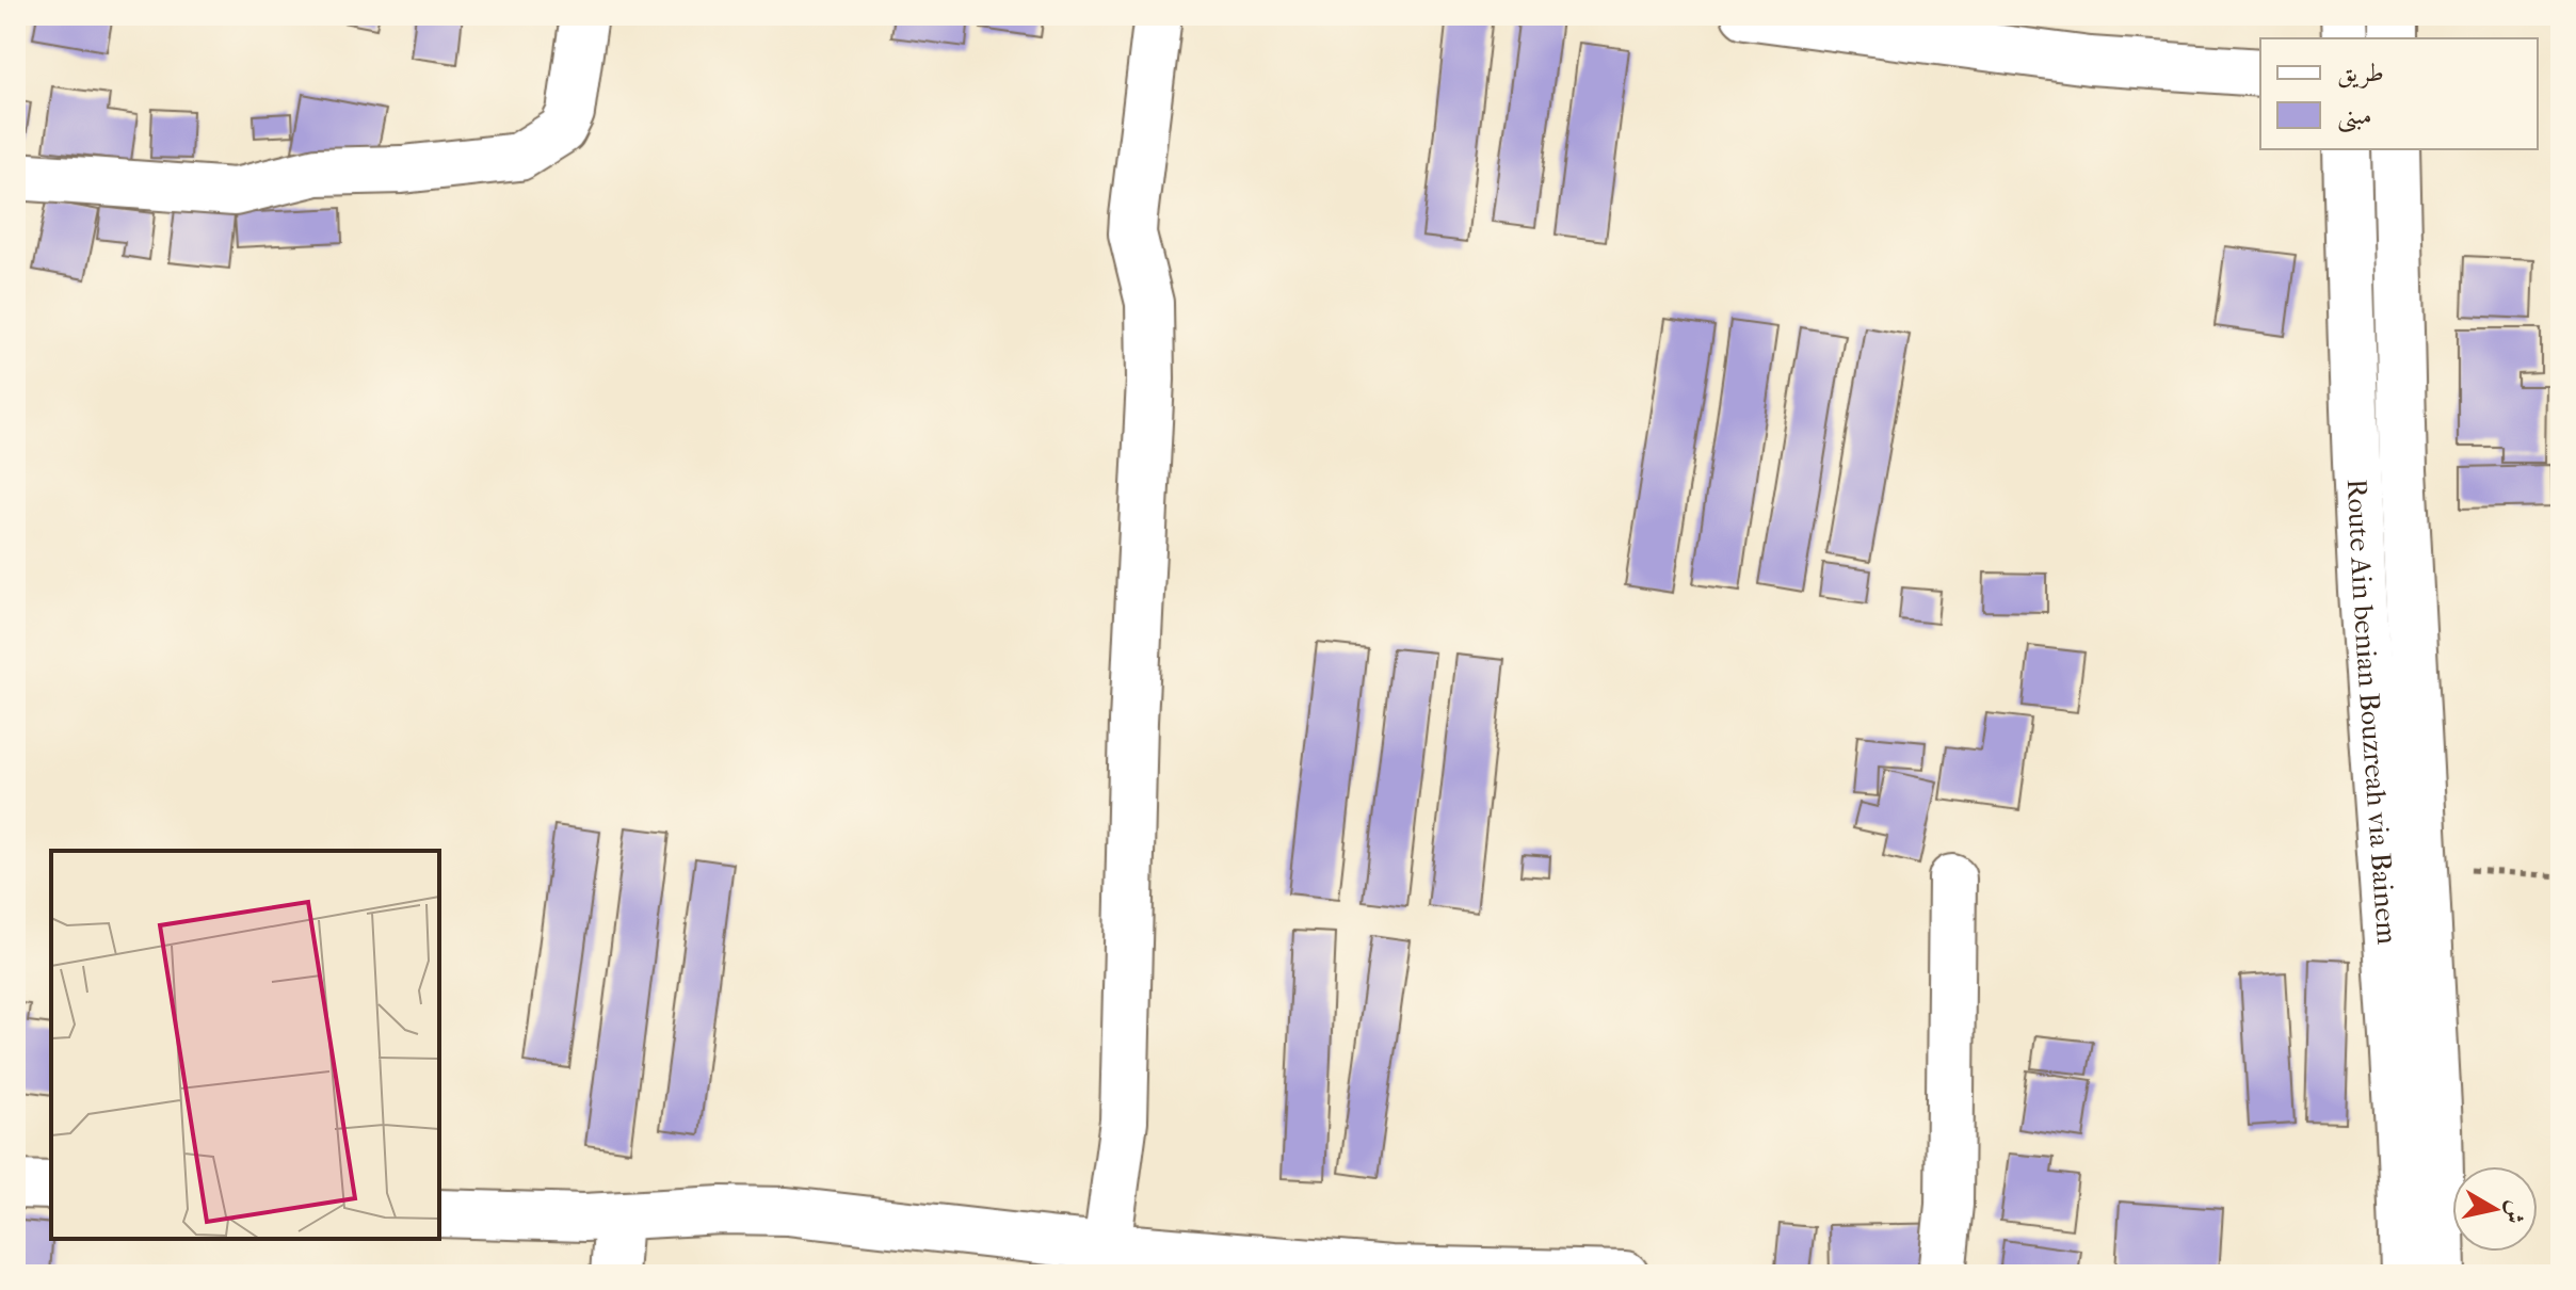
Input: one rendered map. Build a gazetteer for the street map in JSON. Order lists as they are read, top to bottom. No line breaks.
{"streets":{"street":["Route Ain benian Bouzreah via Bainem"]},"legend":["طريق","مبنى"],"north":"right"}
